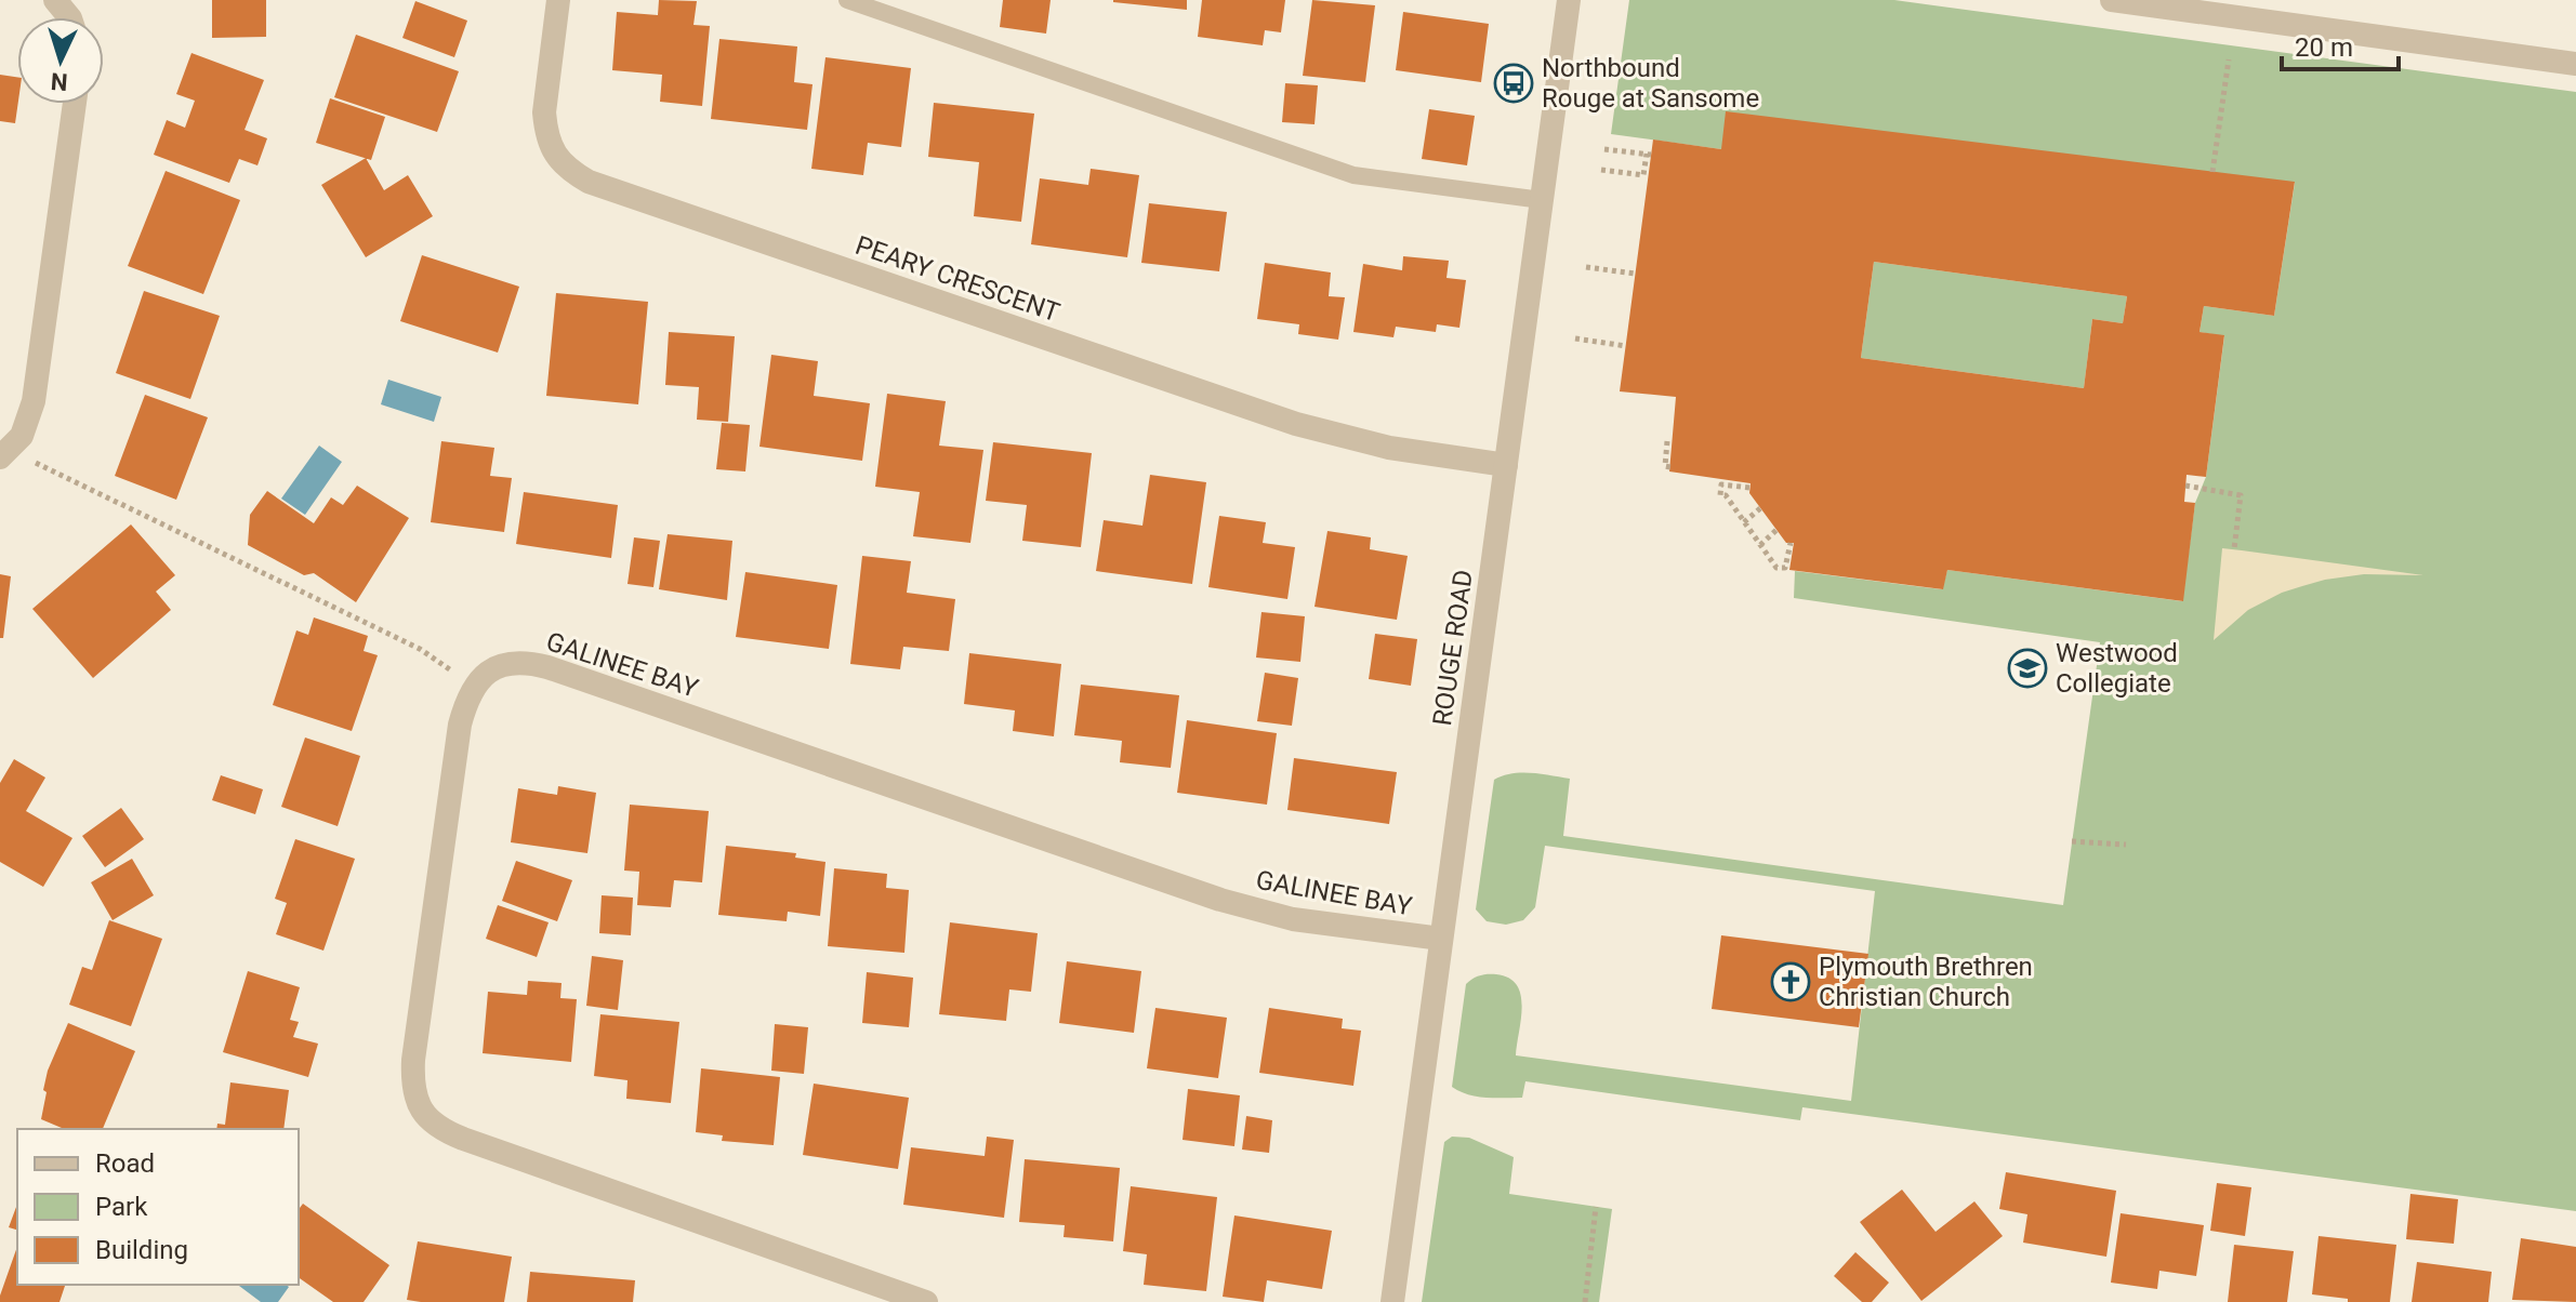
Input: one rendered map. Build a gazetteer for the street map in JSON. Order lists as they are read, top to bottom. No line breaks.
{"streets":{"street":["PEARY CRESCENT","ROUGE ROAD","GALINEE BAY"]},"crossings":[["PEARY CRESCENT","ROUGE ROAD"],["ROUGE ROAD","GALINEE BAY"]],"places":{"bus stop":["Northbound Rouge at Sansome"],"school or university":["Westwood Collegiate"],"church":["Plymouth Brethren Christian Church"]},"legend":["Road","Park","Building"],"scale_bar":"20 m","north":"bottom"}
